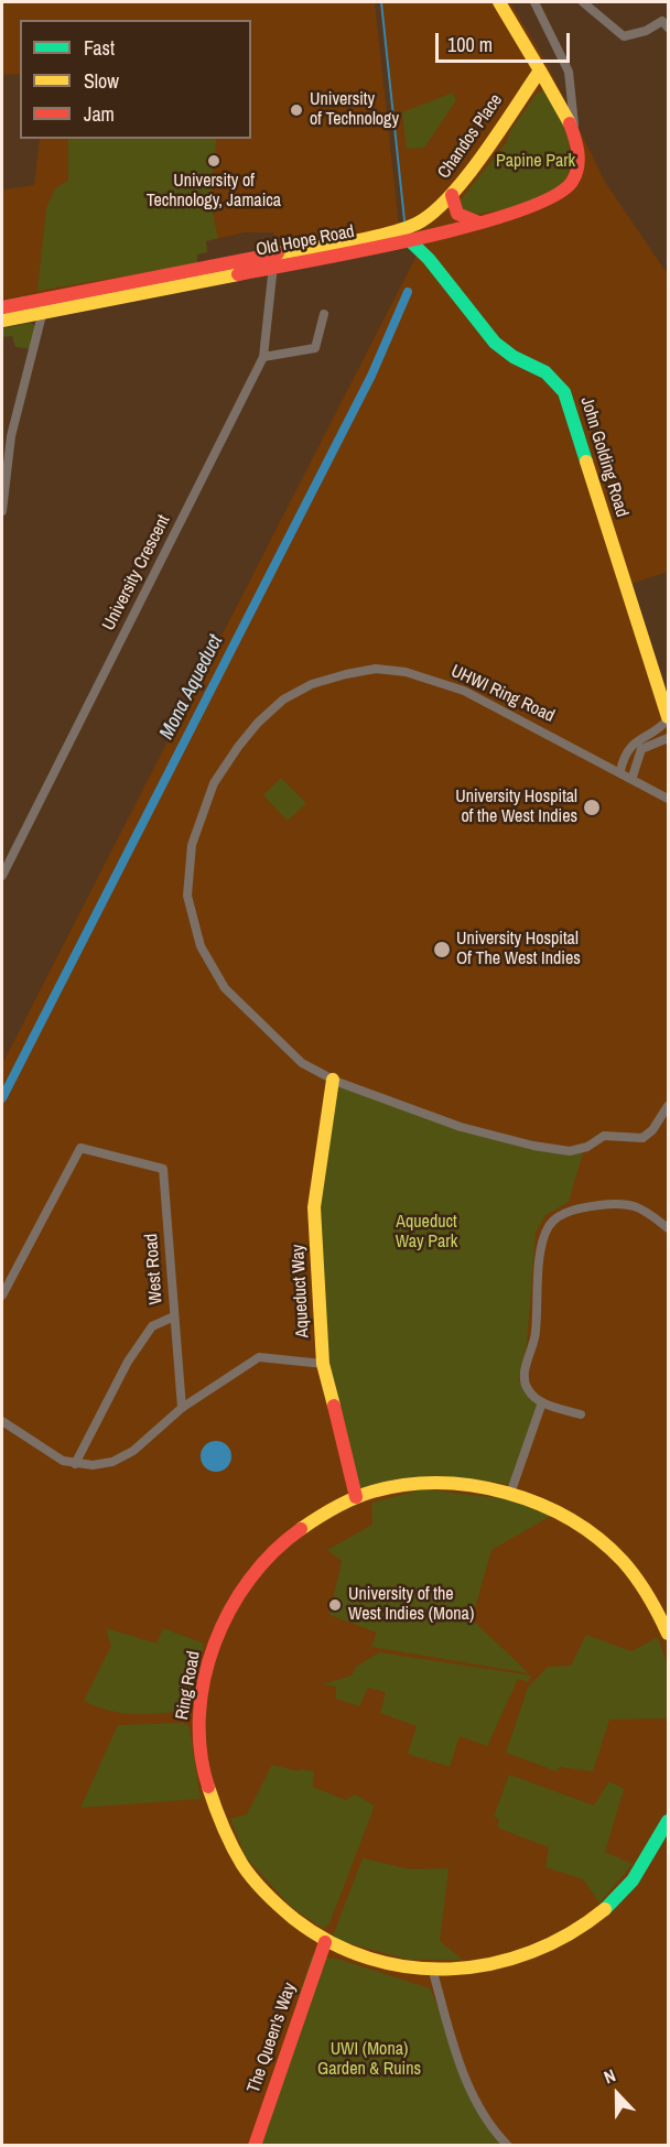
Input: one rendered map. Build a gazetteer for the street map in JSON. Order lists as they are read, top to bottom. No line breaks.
{"streets":{"street":["Chandos Place","Old Hope Road","John Golding Road","University Crescent","UHWI Ring Road","West Road","Aqueduct Way","Ring Road","The Queen's Way"]},"crossings":[["Chandos Place","Old Hope Road"],["Old Hope Road","John Golding Road"],["UHWI Ring Road","Aqueduct Way"],["Aqueduct Way","Ring Road"],["Ring Road","The Queen's Way"]],"water":["Mona Aqueduct"],"parks":["Papine Park","Aqueduct Way Park","UWI (Mona) Garden & Ruins"],"places":["University of Technology","University of Technology, Jamaica","University Hospital of the West Indies","University Hospital Of The West Indies","University of the West Indies (Mona)"],"legend":["Fast","Slow","Jam"],"scale_bar":"100 m","north":"top"}
